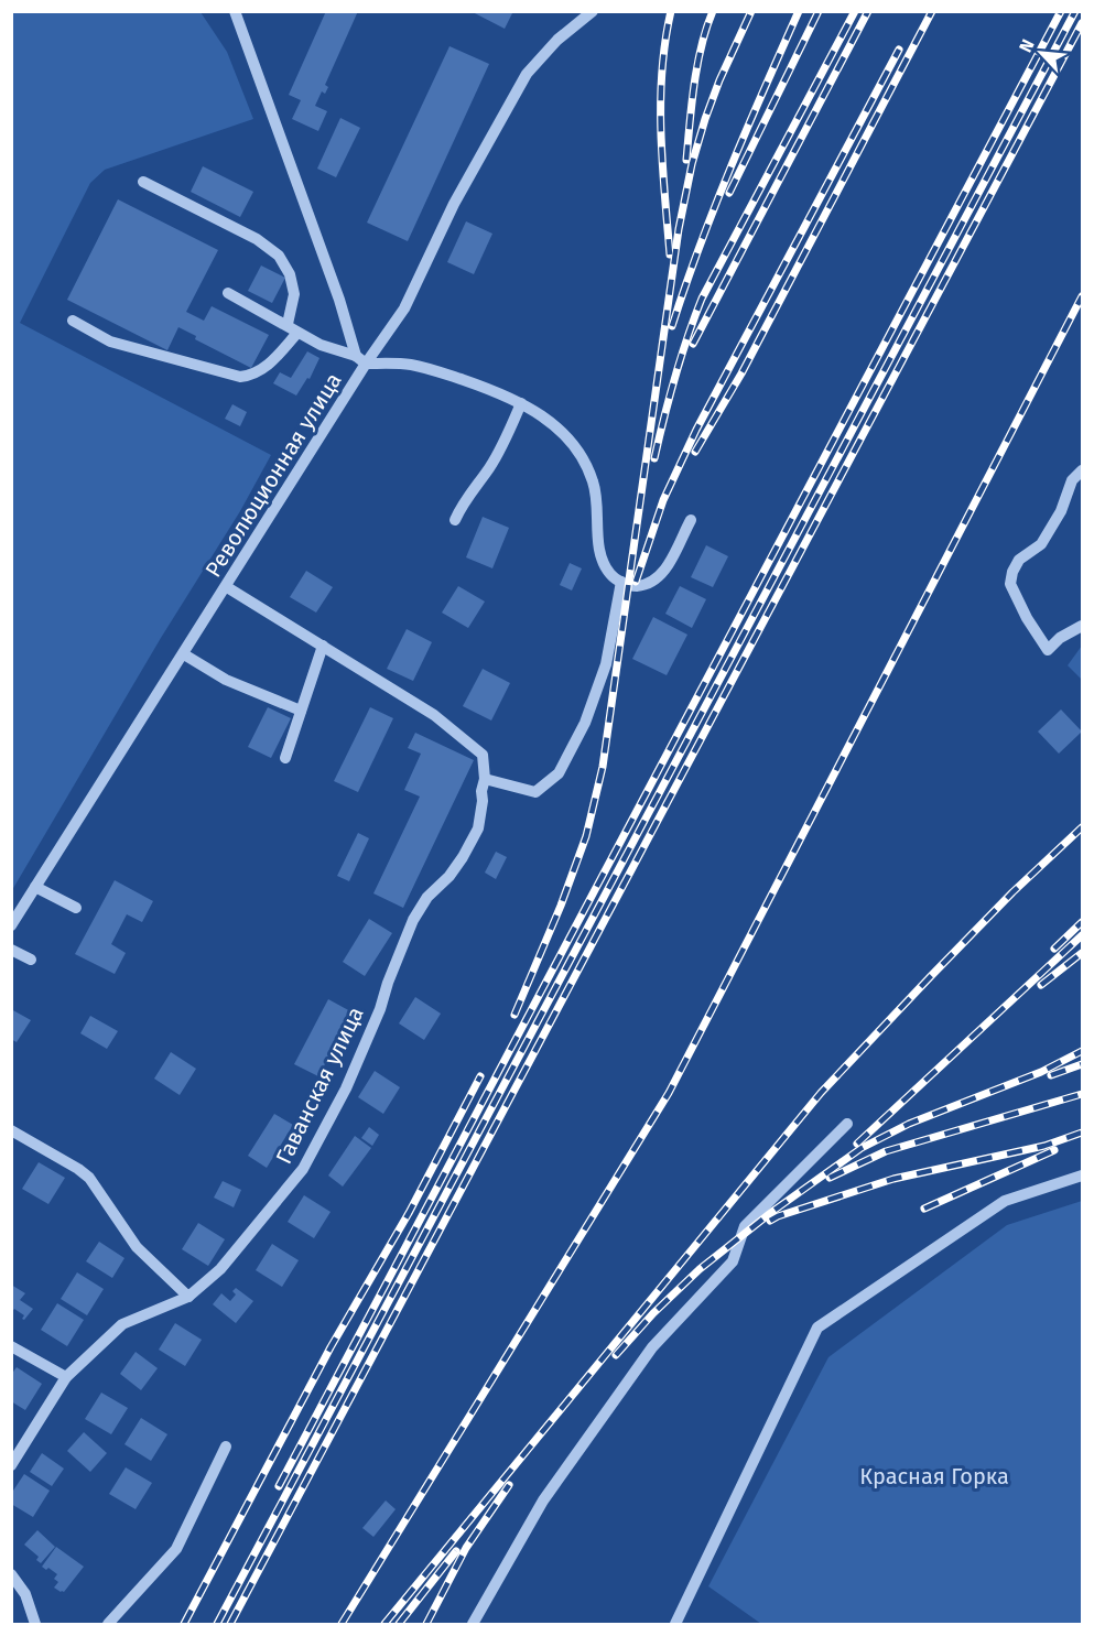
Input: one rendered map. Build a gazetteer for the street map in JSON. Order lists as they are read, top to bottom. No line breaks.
{"streets":{"street":["Революционная улица","Гаванская улица"]},"parks":["Красная Горка"],"north":"top left"}
